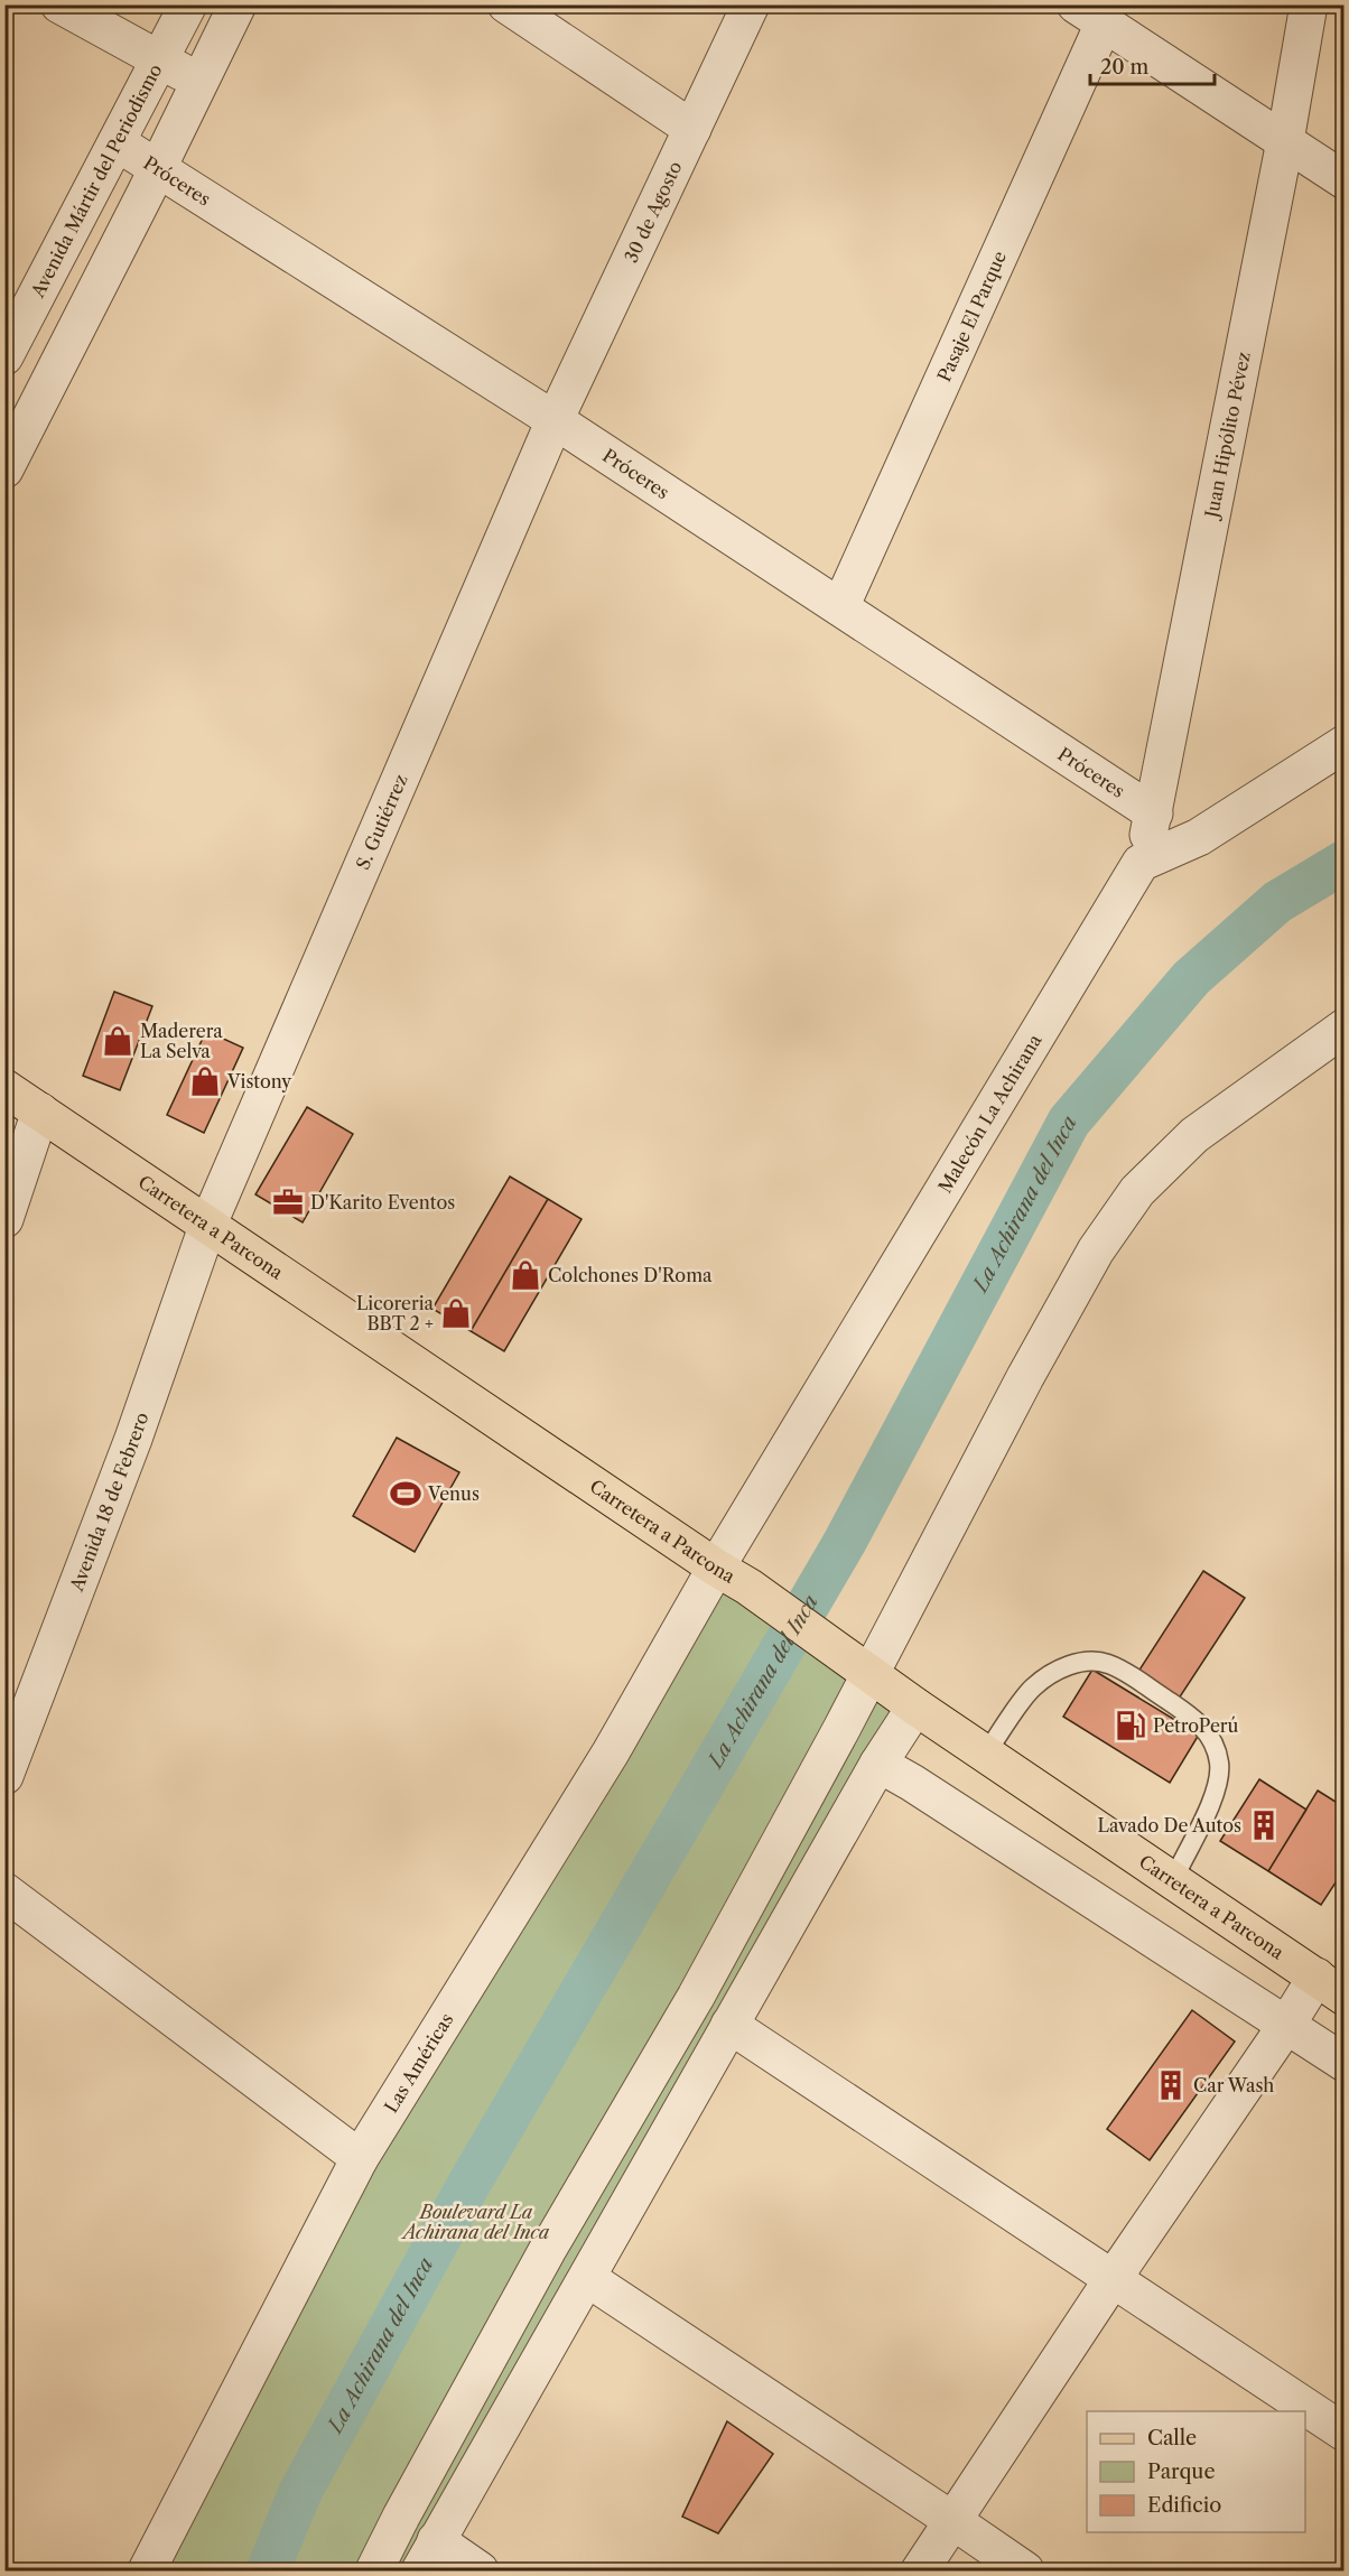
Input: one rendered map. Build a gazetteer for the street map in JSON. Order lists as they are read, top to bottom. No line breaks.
{"streets":{"main road":["Carretera a Parcona"],"street":["Avenida Mártir del Periodismo","Próceres","30 de Agosto","Pasaje El Parque","Juan Hipólito Pévez","S. Gutiérrez","Malecón La Achirana","Avenida 18 de Febrero","Las Américas"]},"crossings":[["Avenida Mártir del Periodismo","Próceres"],["Próceres","30 de Agosto"],["Próceres","Pasaje El Parque"],["Próceres","Juan Hipólito Pévez"],["Próceres","S. Gutiérrez"],["30 de Agosto","S. Gutiérrez"],["Juan Hipólito Pévez","Malecón La Achirana"],["S. Gutiérrez","Carretera a Parcona"],["S. Gutiérrez","Avenida 18 de Febrero"],["Malecón La Achirana","Carretera a Parcona"],["Malecón La Achirana","Las Américas"],["Carretera a Parcona","Avenida 18 de Febrero"],["Carretera a Parcona","Las Américas"]],"water":["La Achirana del Inca"],"parks":["Boulevard La Achirana del Inca"],"places":{"shop":["Maderera La Selva","Vistony","Colchones D'Roma","Licoreria BBT 2 +"],"office":["D'Karito Eventos"],"sports":["Venus"],"fuel station":["PetroPerú"],"building":["Lavado De Autos","Car Wash"]},"legend":["Calle","Parque","Edificio"],"scale_bar":"20 m"}
